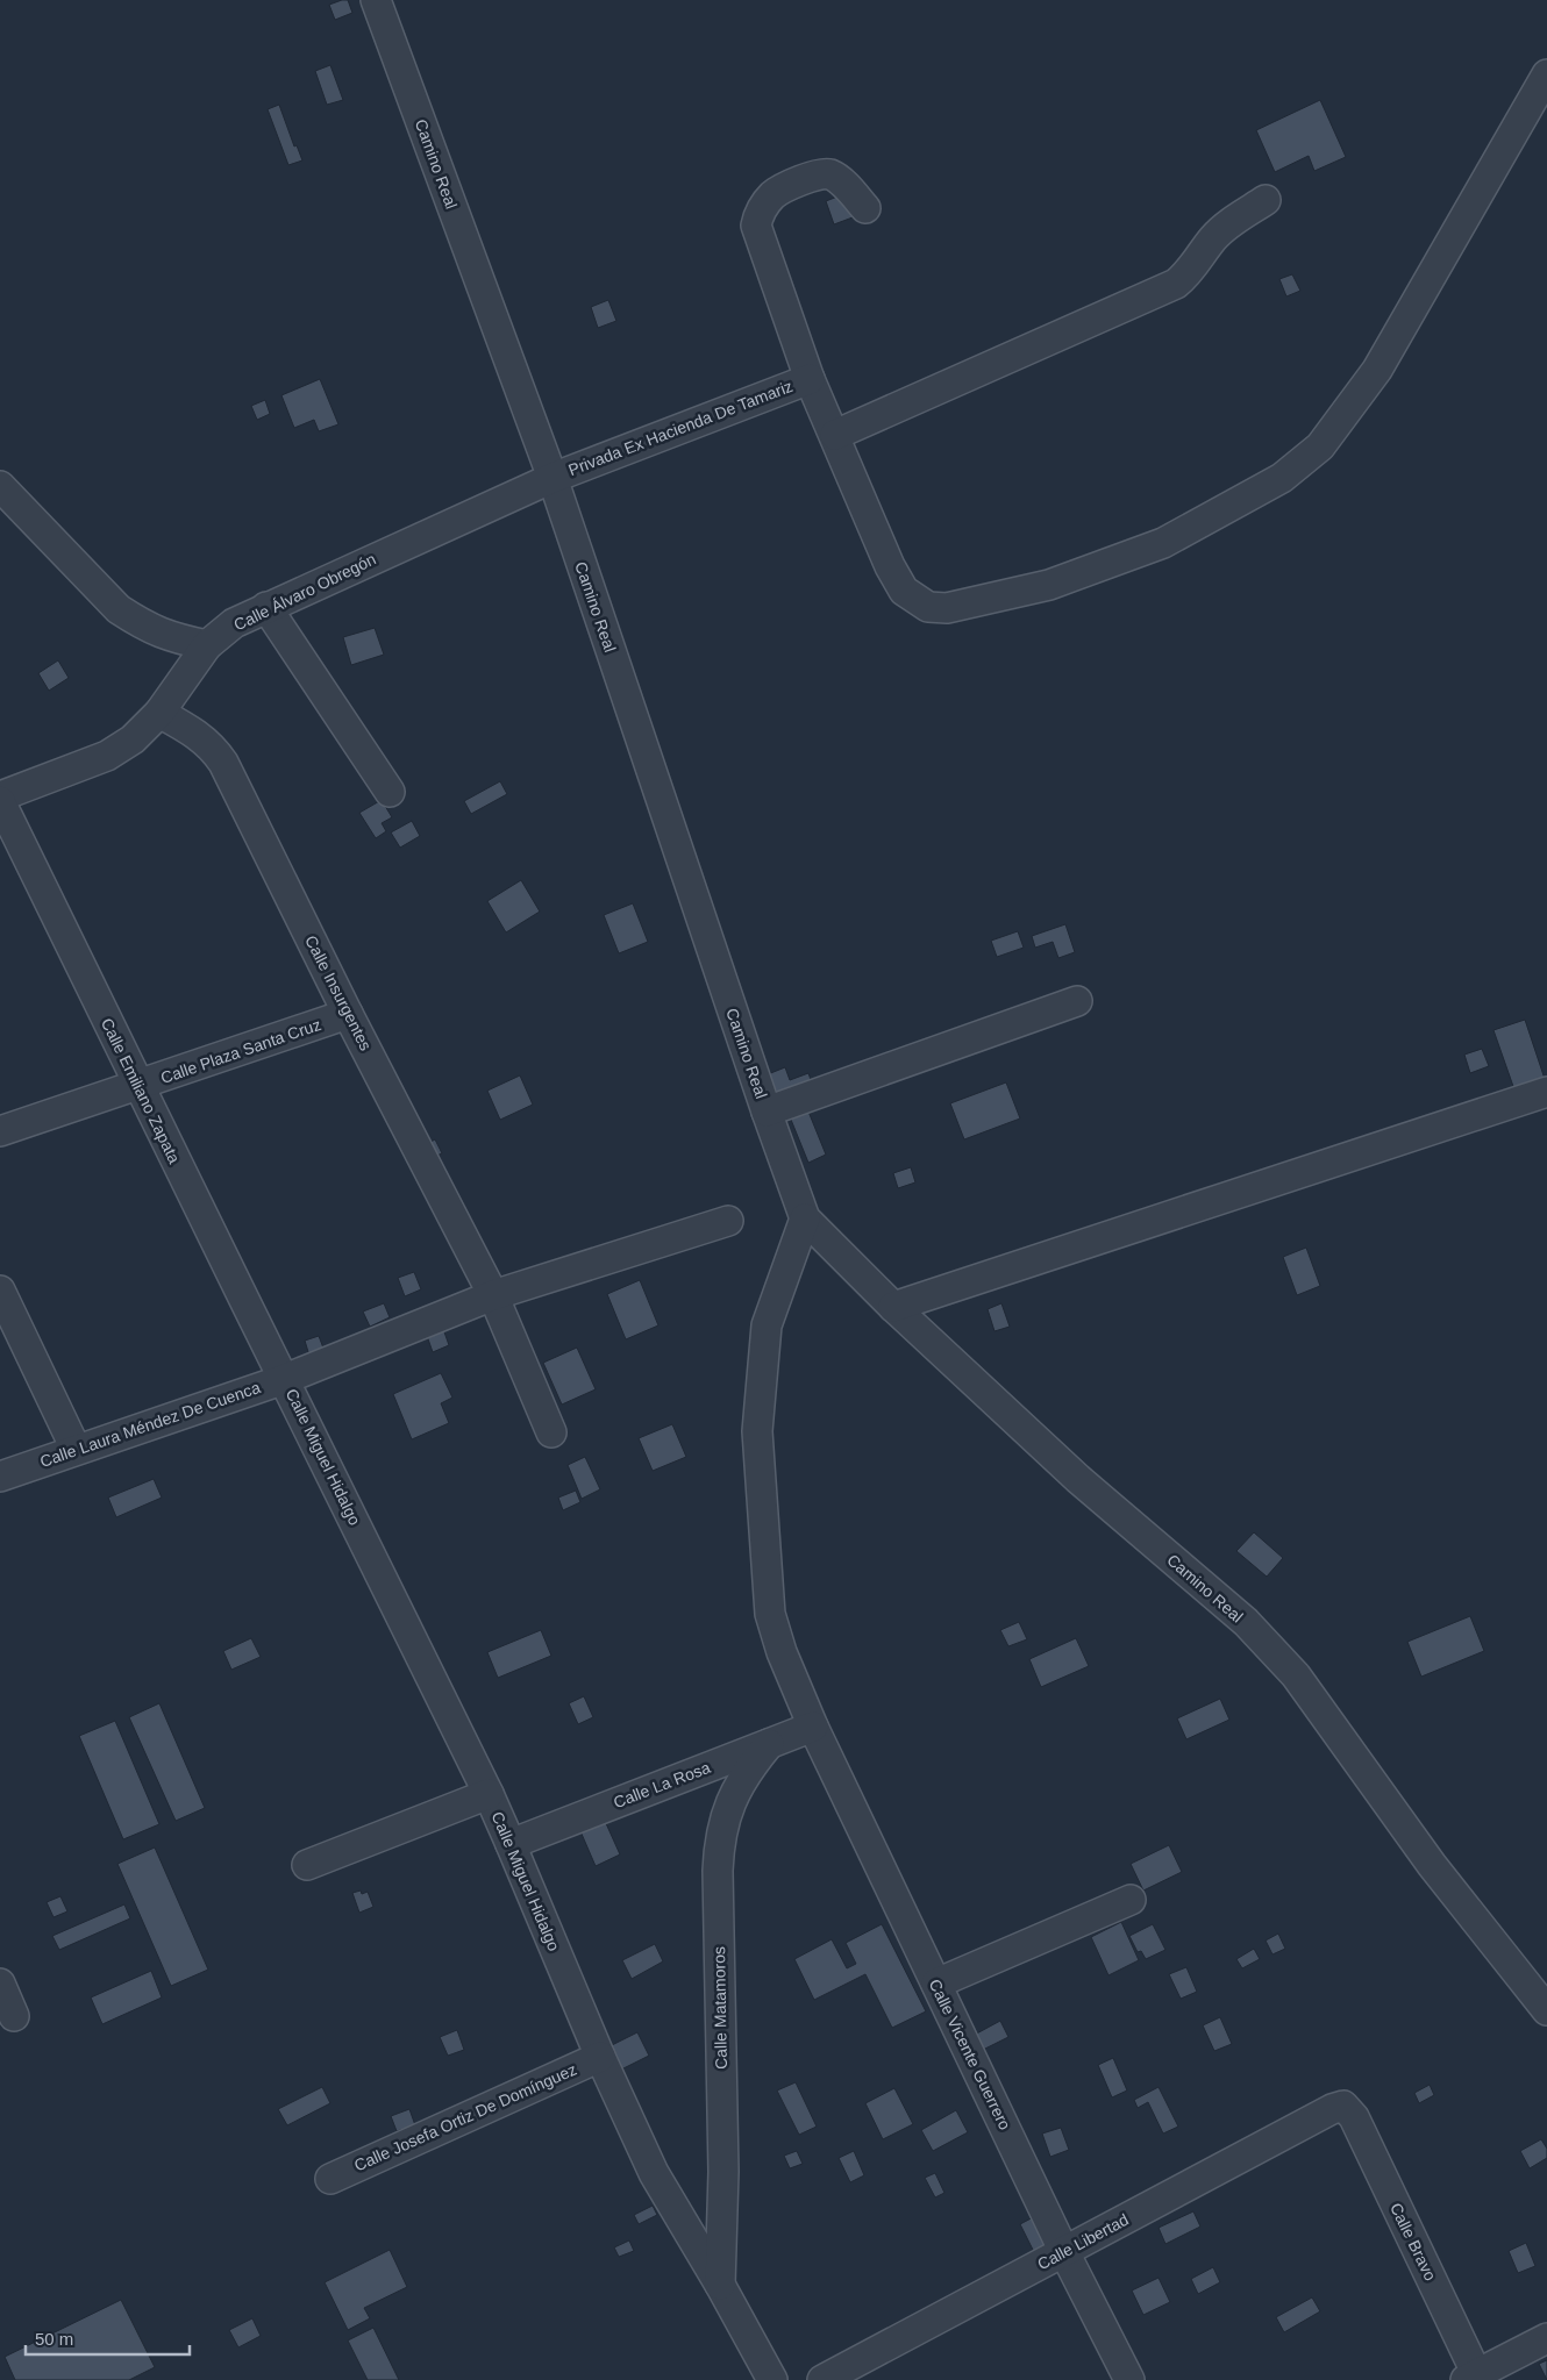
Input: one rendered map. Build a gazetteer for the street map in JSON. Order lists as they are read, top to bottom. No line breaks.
{"streets":{"street":["Camino Real","Privada Ex Hacienda De Tamariz","Calle Álvaro Obregón","Calle Insurgentes","Calle Plaza Santa Cruz","Calle Emiliano Zapata","Calle Laura Méndez De Cuenca","Calle Miguel Hidalgo","Calle La Rosa","Calle Matamoros","Calle Vicente Guerrero","Calle Josefa Ortiz De Domínguez","Calle Libertad","Calle Bravo"]},"crossings":[["Camino Real","Privada Ex Hacienda De Tamariz"],["Camino Real","Calle Álvaro Obregón"],["Privada Ex Hacienda De Tamariz","Calle Álvaro Obregón"],["Calle Álvaro Obregón","Calle Insurgentes"],["Calle Álvaro Obregón","Calle Emiliano Zapata"],["Calle Insurgentes","Calle Plaza Santa Cruz"],["Calle Insurgentes","Calle Laura Méndez De Cuenca"],["Calle Plaza Santa Cruz","Calle Emiliano Zapata"],["Calle Emiliano Zapata","Calle Laura Méndez De Cuenca"],["Calle Emiliano Zapata","Calle Miguel Hidalgo"],["Calle Laura Méndez De Cuenca","Calle Miguel Hidalgo"],["Calle Miguel Hidalgo","Calle La Rosa"],["Calle Miguel Hidalgo","Calle Matamoros"],["Calle Miguel Hidalgo","Calle Josefa Ortiz De Domínguez"],["Calle La Rosa","Calle Matamoros"],["Calle La Rosa","Calle Vicente Guerrero"],["Calle Vicente Guerrero","Calle Libertad"],["Calle Libertad","Calle Bravo"]],"scale_bar":"50 m"}
